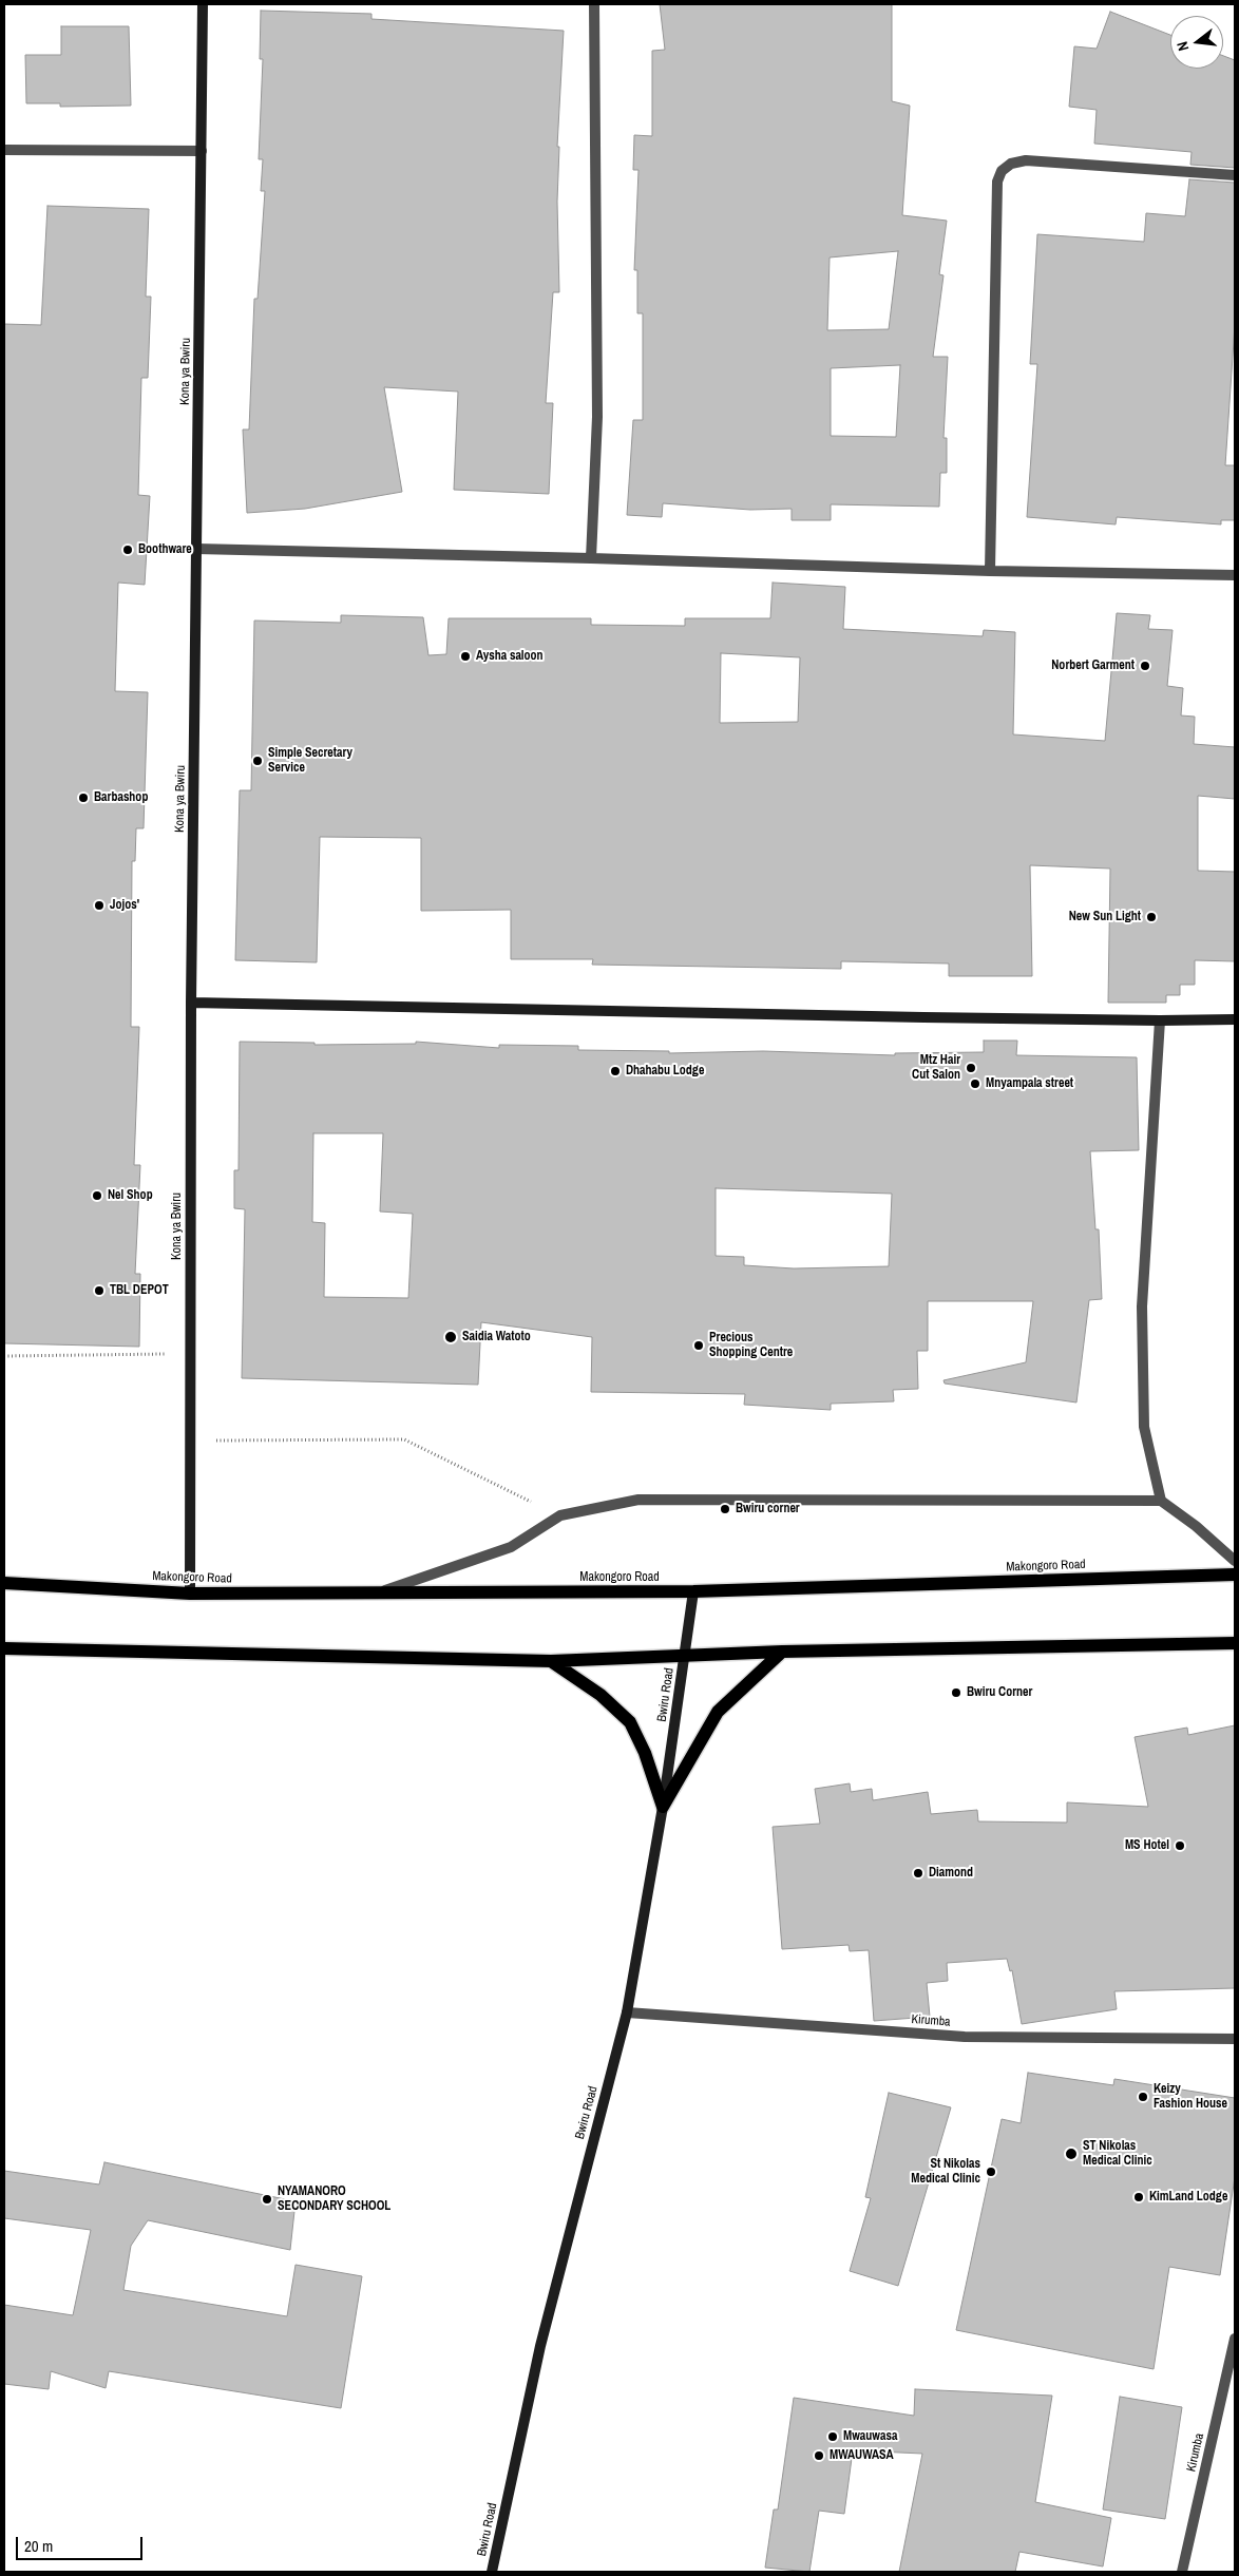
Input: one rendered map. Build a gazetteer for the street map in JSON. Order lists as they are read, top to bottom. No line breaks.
{"streets":{"main road":["Makongoro Road"],"street":["Kona ya Bwiru","Bwiru Road","Kirumba"]},"crossings":[["Kona ya Bwiru","Makongoro Road"],["Makongoro Road","Bwiru Road"],["Bwiru Road","Kirumba"]],"places":["Boothware","Aysha saloon","Norbert Garment","Simple Secretary Service","Barbashop","Jojos'","New Sun Light","Mtz Hair Cut Salon","Dhahabu Lodge","Mnyampala street","Nel Shop","TBL DEPOT","Saidia Watoto","Precious Shopping Centre","Bwiru corner","Bwiru Corner","MS Hotel","Diamond","Keizy Fashion House","ST Nikolas Medical Clinic","St Nikolas Medical Clinic","KimLand Lodge","NYAMANORO SECONDARY SCHOOL","Mwauwasa","MWAUWASA"],"scale_bar":"20 m","north":"left"}
